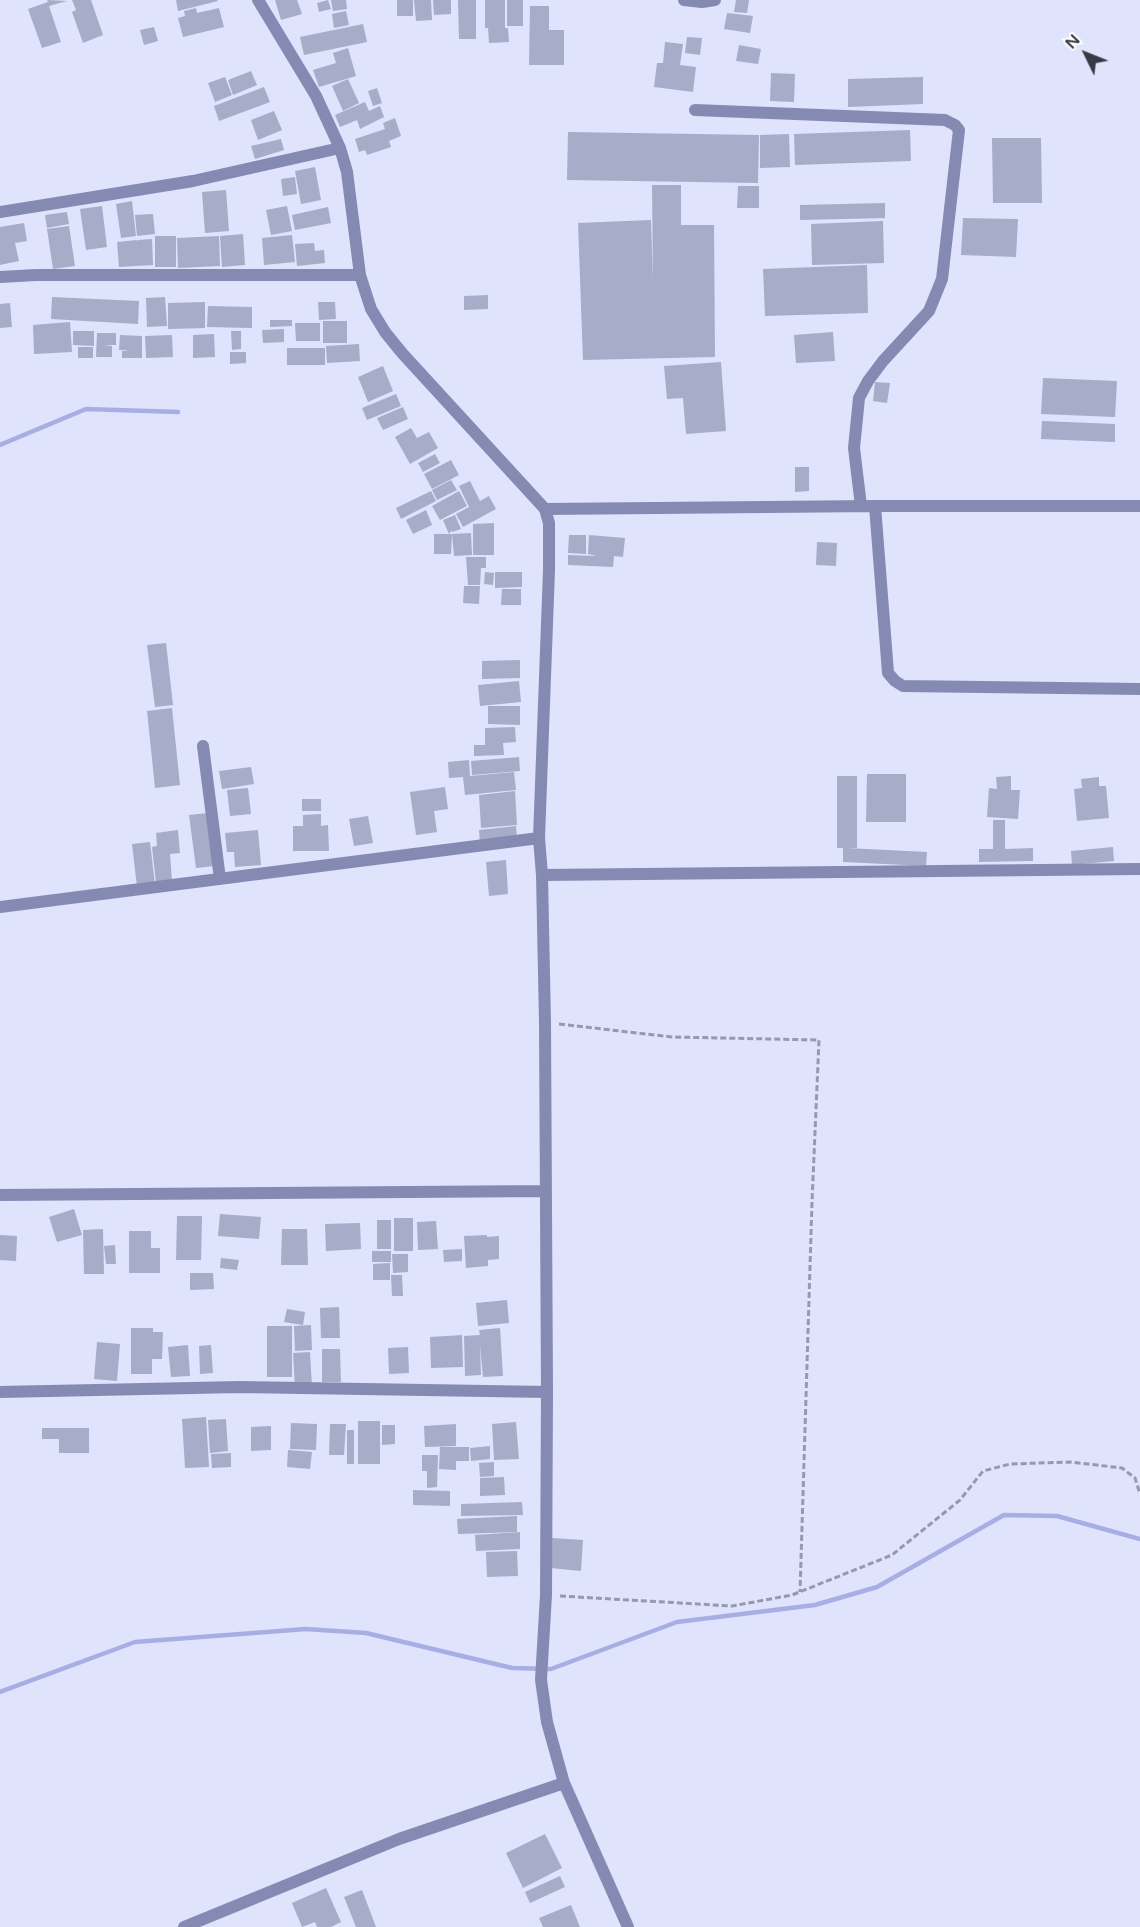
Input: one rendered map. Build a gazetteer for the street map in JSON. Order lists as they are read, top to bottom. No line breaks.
{"north":"top left"}
